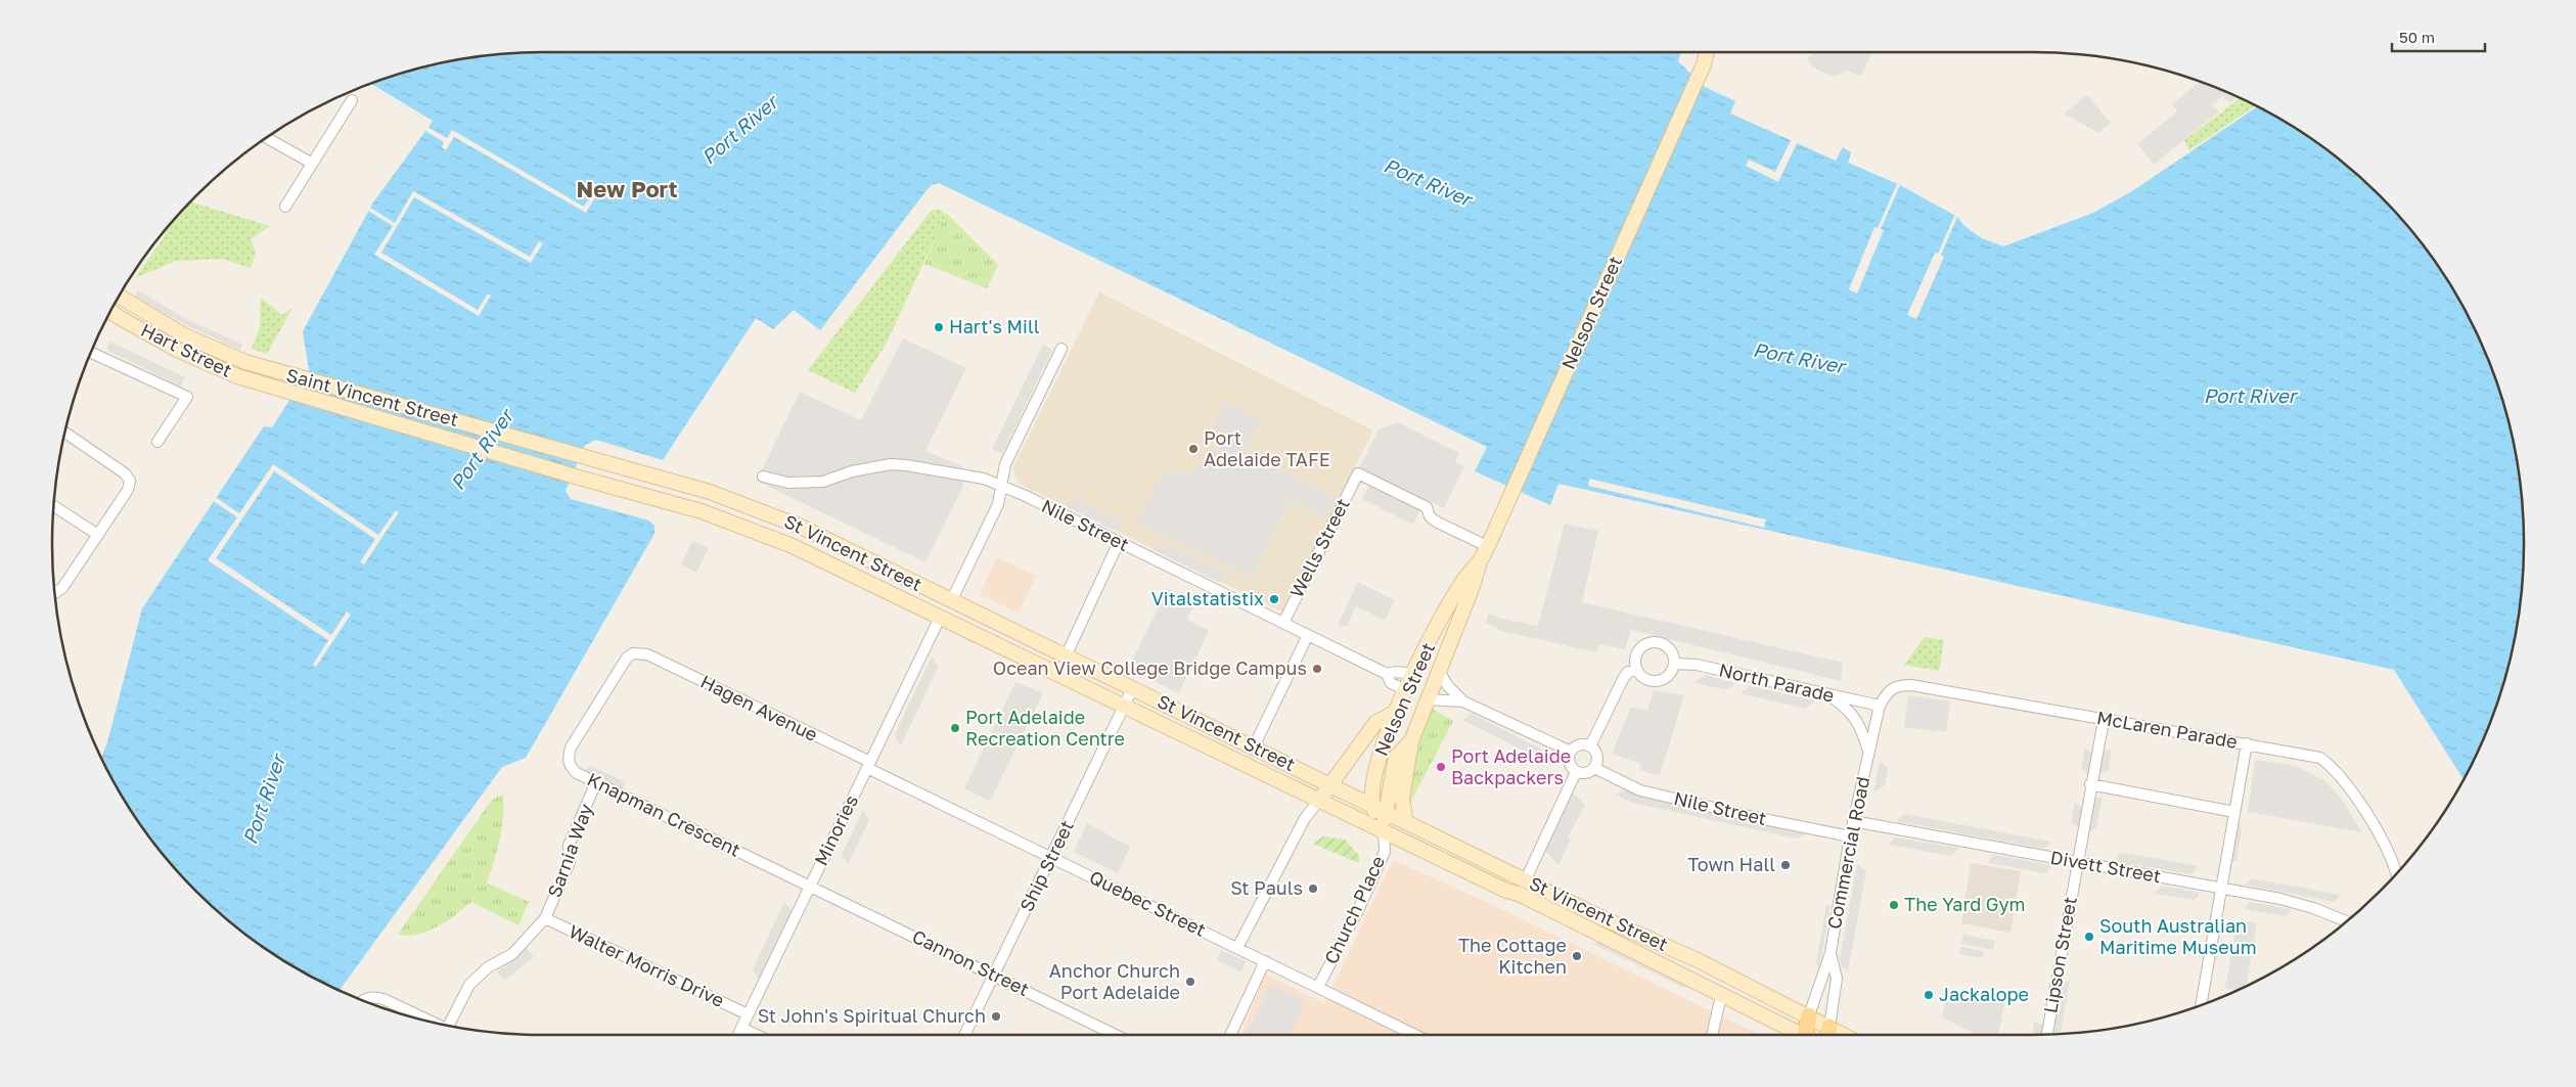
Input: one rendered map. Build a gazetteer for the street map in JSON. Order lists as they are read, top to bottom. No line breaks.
{"streets":{"main road":["Nelson Street","Hart Street","Saint Vincent Street","St Vincent Street","Commercial Road"],"street":["Nile Street","Wells Street","North Parade","Hagen Avenue","McLaren Parade","Knapman Crescent","Minories","Sarnia Way","Ship Street","Divett Street","Quebec Street","Church Place","Lipson Street","Cannon Street","Walter Morris Drive"]},"crossings":[["Nelson Street","Nile Street"],["Nelson Street","Wells Street"],["Nelson Street","St Vincent Street"],["Nelson Street","Church Place"],["Hart Street","Saint Vincent Street"],["Saint Vincent Street","St Vincent Street"],["Nile Street","Wells Street"],["Nile Street","Commercial Road"],["St Vincent Street","Minories"],["St Vincent Street","Commercial Road"],["St Vincent Street","Ship Street"],["St Vincent Street","Church Place"],["North Parade","McLaren Parade"],["North Parade","Commercial Road"],["Hagen Avenue","Knapman Crescent"],["Hagen Avenue","Minories"],["Hagen Avenue","Quebec Street"],["McLaren Parade","Commercial Road"],["McLaren Parade","Lipson Street"],["Knapman Crescent","Minories"],["Knapman Crescent","Sarnia Way"],["Knapman Crescent","Cannon Street"],["Minories","Quebec Street"],["Minories","Cannon Street"],["Minories","Walter Morris Drive"],["Sarnia Way","Walter Morris Drive"],["Commercial Road","Divett Street"],["Ship Street","Quebec Street"],["Ship Street","Cannon Street"],["Divett Street","Lipson Street"],["Quebec Street","Church Place"]],"districts":["New Port"],"water":["Port River"],"places":["Hart's Mill","Port Adelaide TAFE","Vitalstatistix","Ocean View College Bridge Campus","Port Adelaide Recreation Centre","Port Adelaide Backpackers","Town Hall","St Pauls","The Yard Gym","South Australian Maritime Museum","The Cottage Kitchen","Anchor Church Port Adelaide","Jackalope","St John's Spiritual Church"],"scale_bar":"50 m"}
